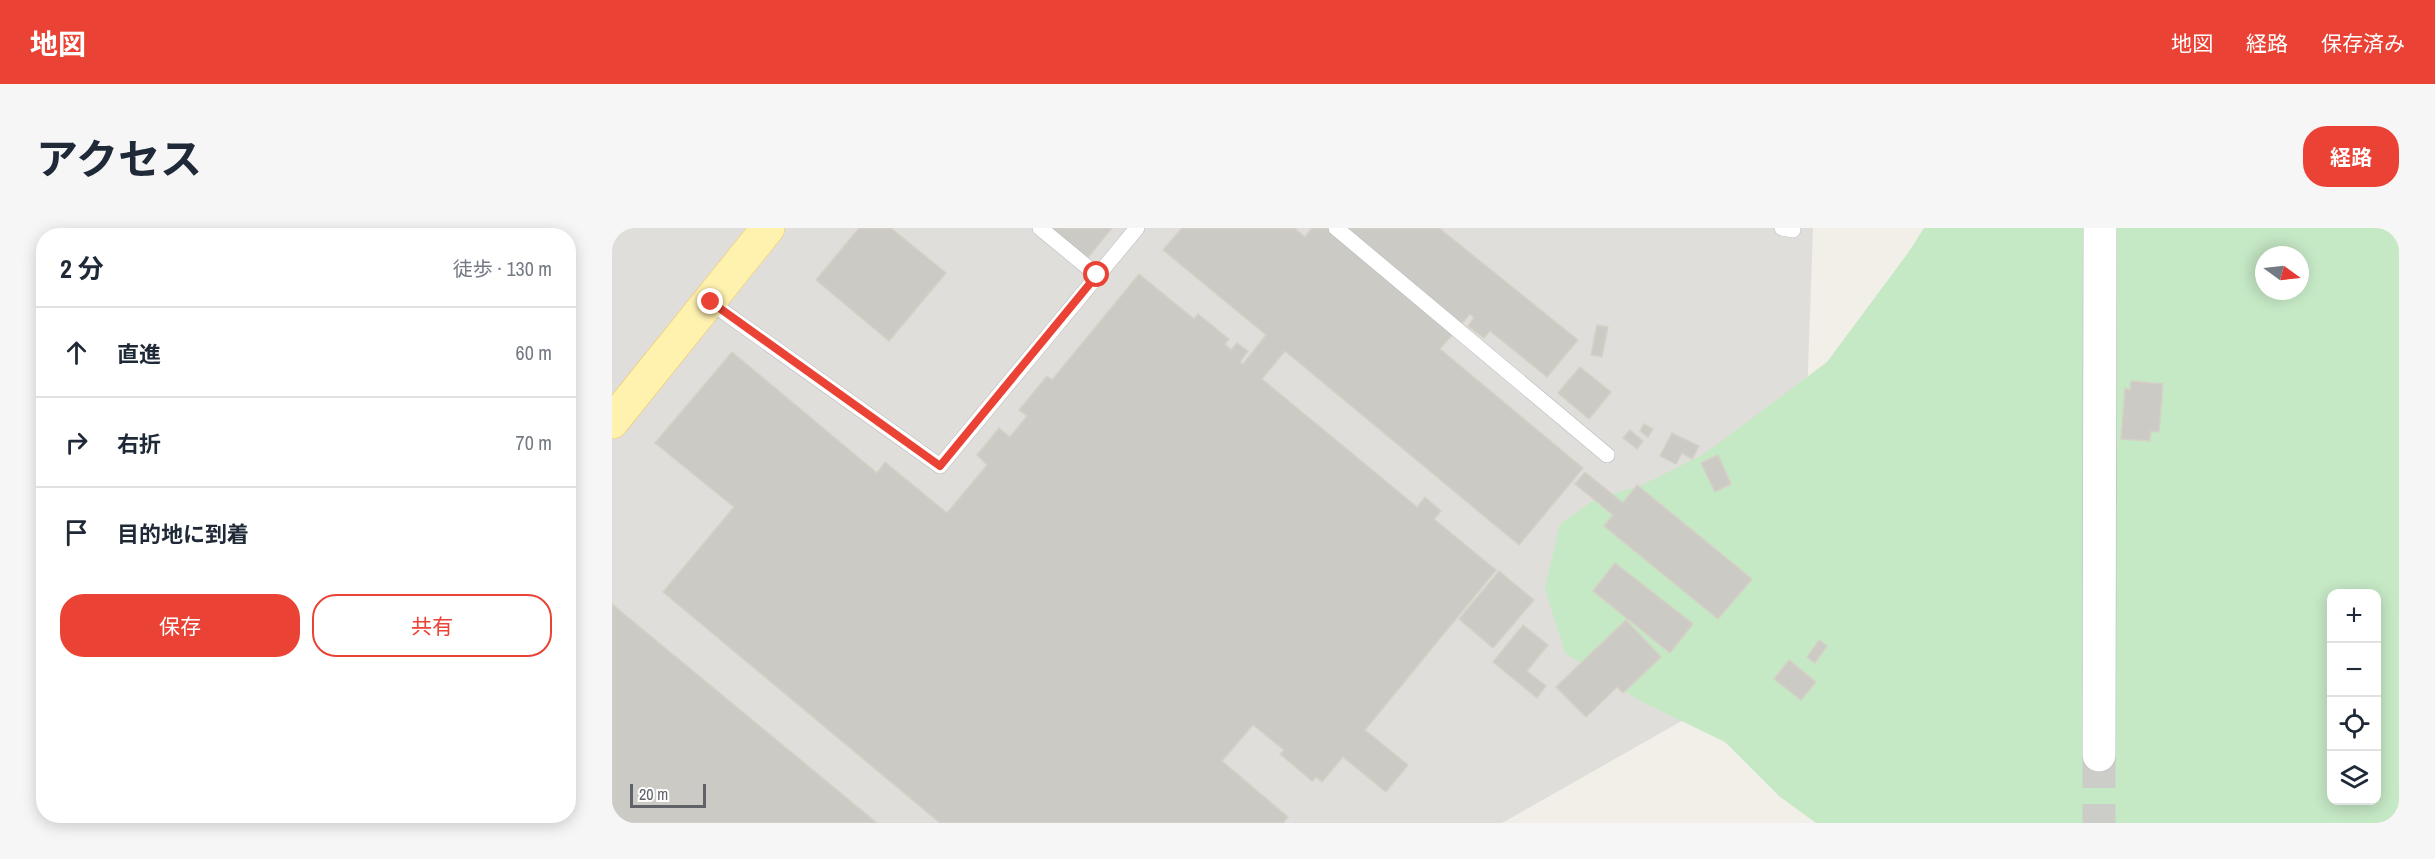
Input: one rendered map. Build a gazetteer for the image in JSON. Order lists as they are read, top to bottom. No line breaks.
{"scale_bar":"20 m","north":"right","page":{"header":"地図","nav":["地図","経路","保存済み"],"title":"アクセス","buttons":["経路",["保存","共有"]],"heading":["2 分","徒歩 · 130 m"],"list":[["直進","60 m"],["右折","70 m"],"目的地に到着"],"map_buttons":["+","−"],"scale":"20 m"}}
